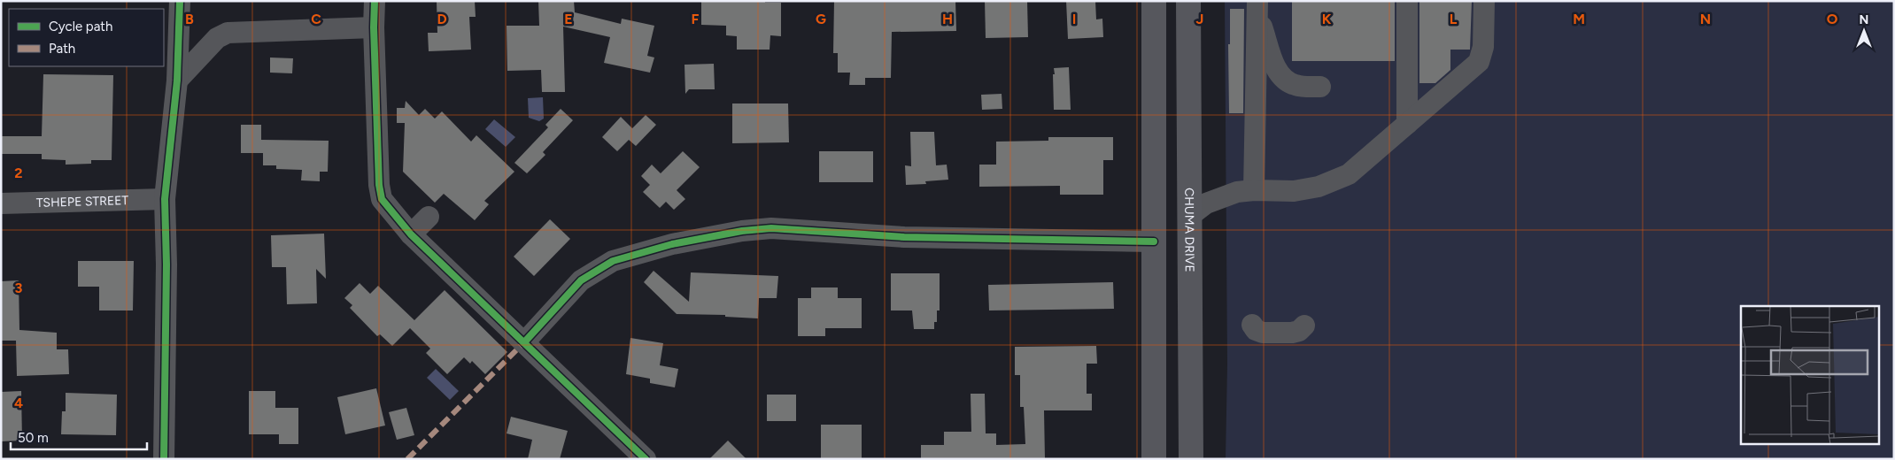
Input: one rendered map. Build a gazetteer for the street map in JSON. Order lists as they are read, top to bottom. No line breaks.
{"streets":{"main road":["CHUMA DRIVE"],"street":["TSHEPE STREET"]},"legend":["Cycle path","Path"],"scale_bar":"50 m","north":"top","grid":{"columns":["B","C","D","E","F","G","H","I","J","K","L","M","N","O"],"rows":["2","3","4"]}}
